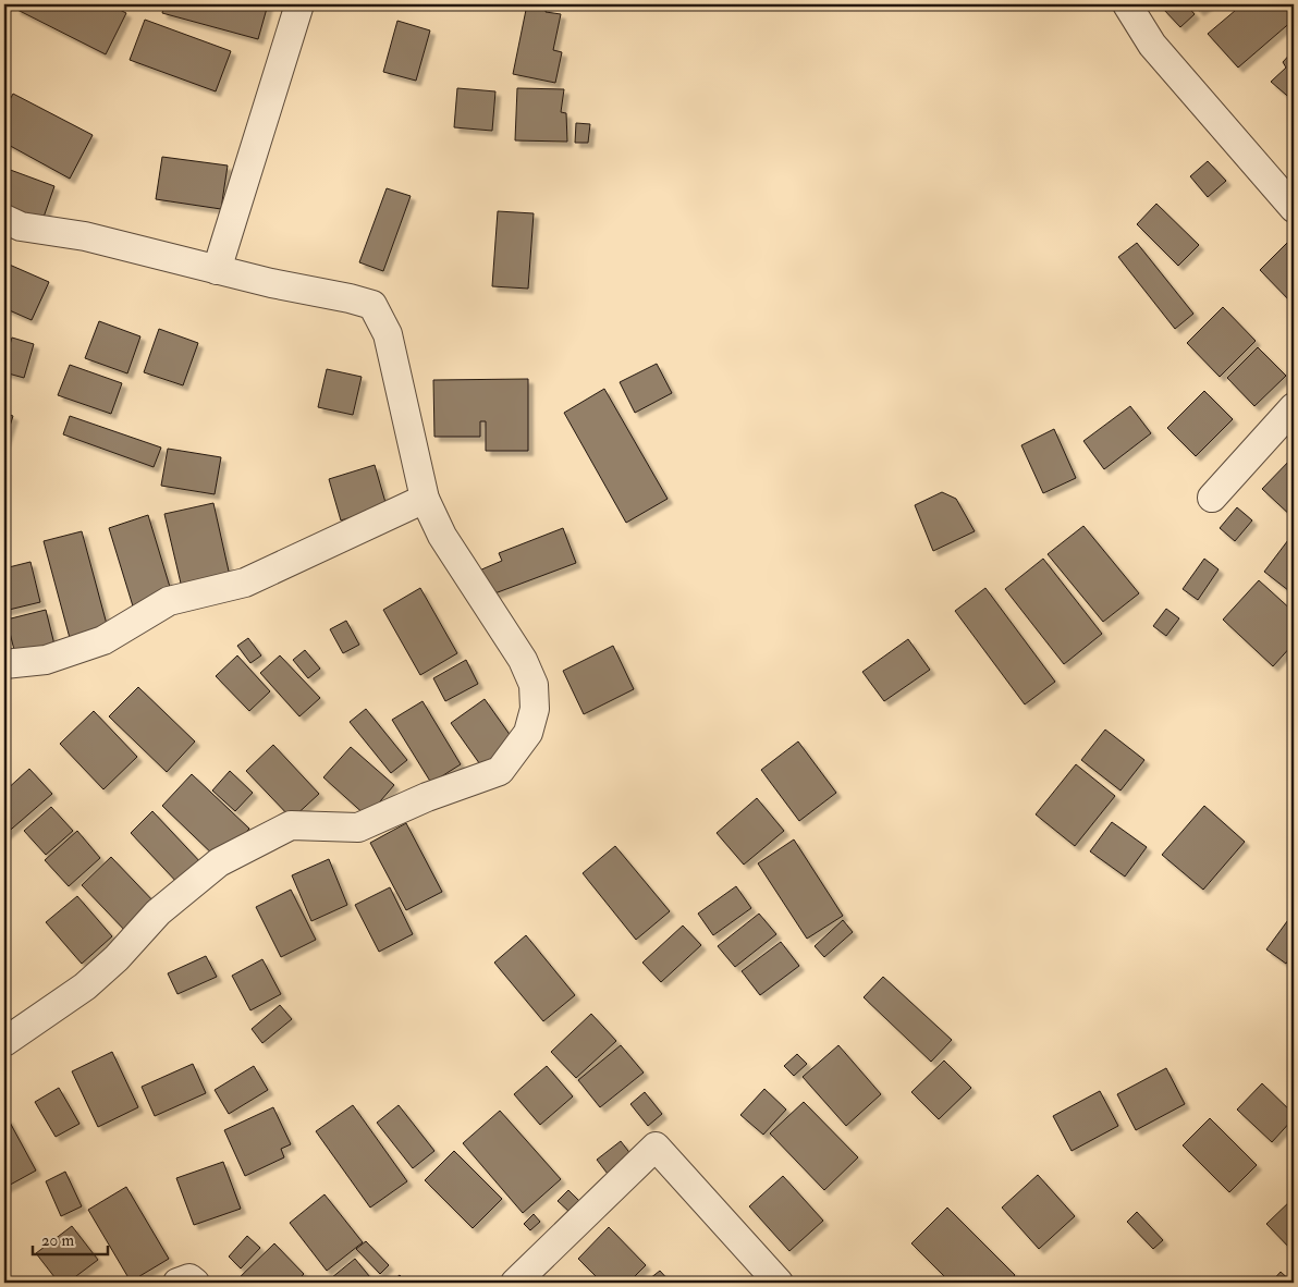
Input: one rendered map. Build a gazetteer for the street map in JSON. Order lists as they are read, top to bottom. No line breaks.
{"scale_bar":"20 m"}
